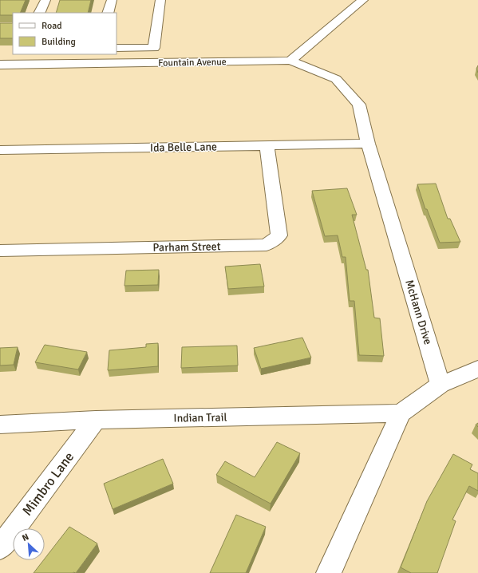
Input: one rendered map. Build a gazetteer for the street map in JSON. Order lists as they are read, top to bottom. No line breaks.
{"streets":{"street":["Fountain Avenue","Ida Belle Lane","Parham Street","McHann Drive","Indian Trail","Mimbro Lane"]},"crossings":[["Fountain Avenue","McHann Drive"],["Ida Belle Lane","Parham Street"],["Ida Belle Lane","McHann Drive"],["Indian Trail","Mimbro Lane"]],"legend":["Road","Building"],"north":"top left"}
